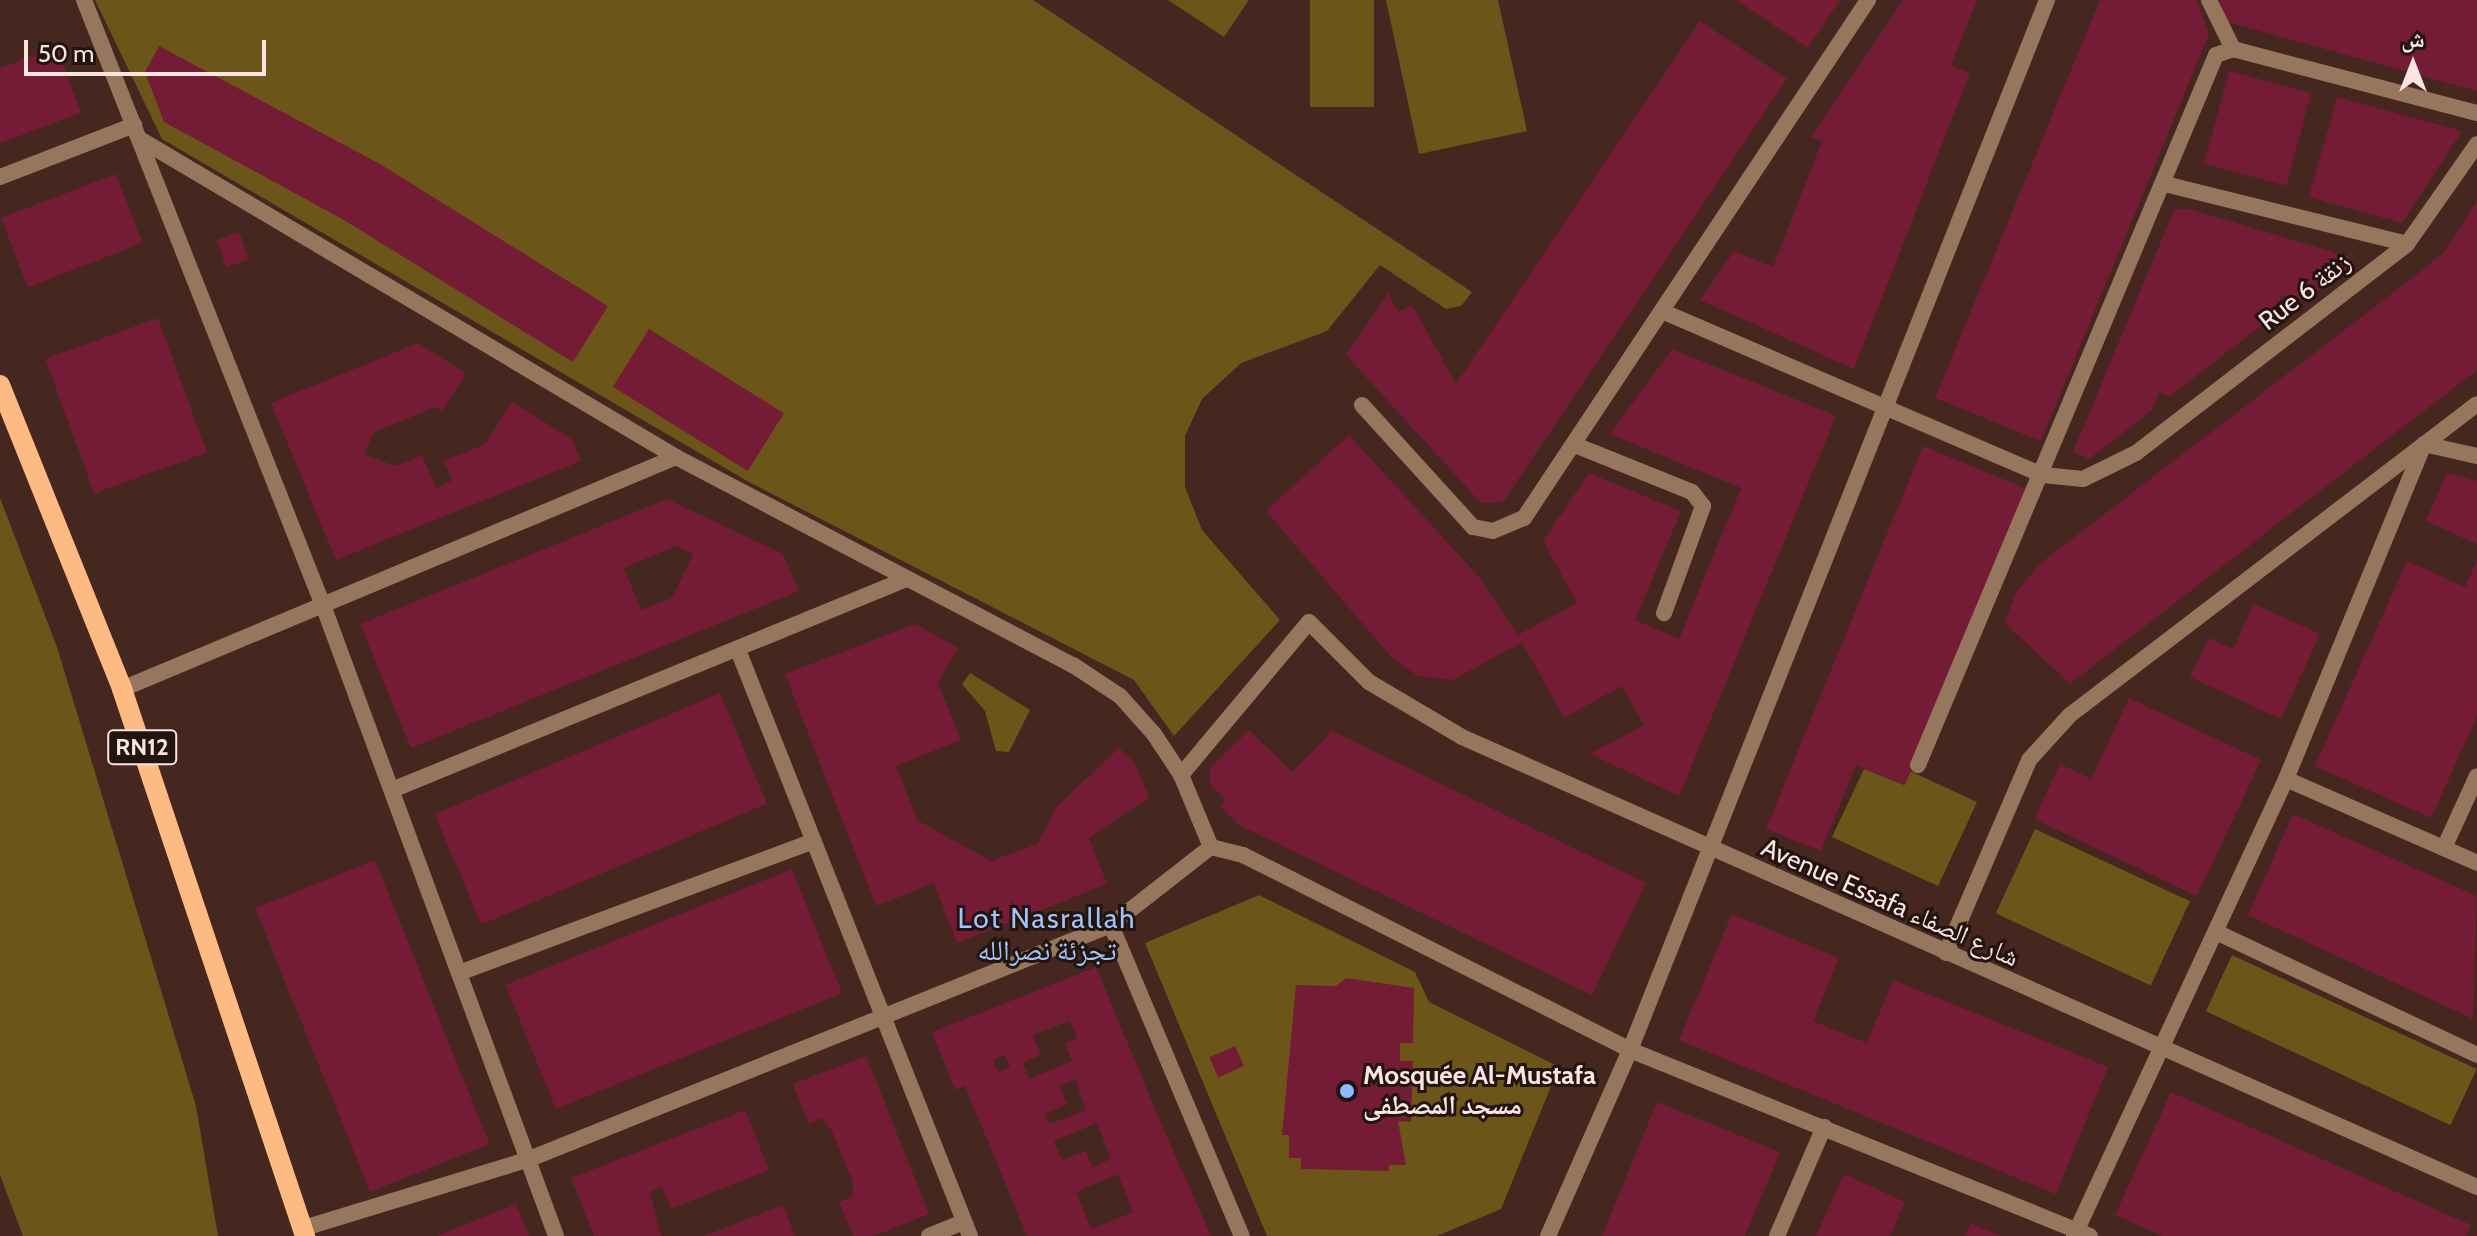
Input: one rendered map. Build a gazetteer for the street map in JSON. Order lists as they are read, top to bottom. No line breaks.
{"streets":{"main road":["RN12"],"street":["Rue 6 زنقة","Avenue Essafa شارع الصفاء"]},"districts":["Lot Nasrallah تجزئة نصرالله"],"places":["Mosquée Al-Mustafa مسجد المصطفى"],"scale_bar":"50 m","north":"top"}
